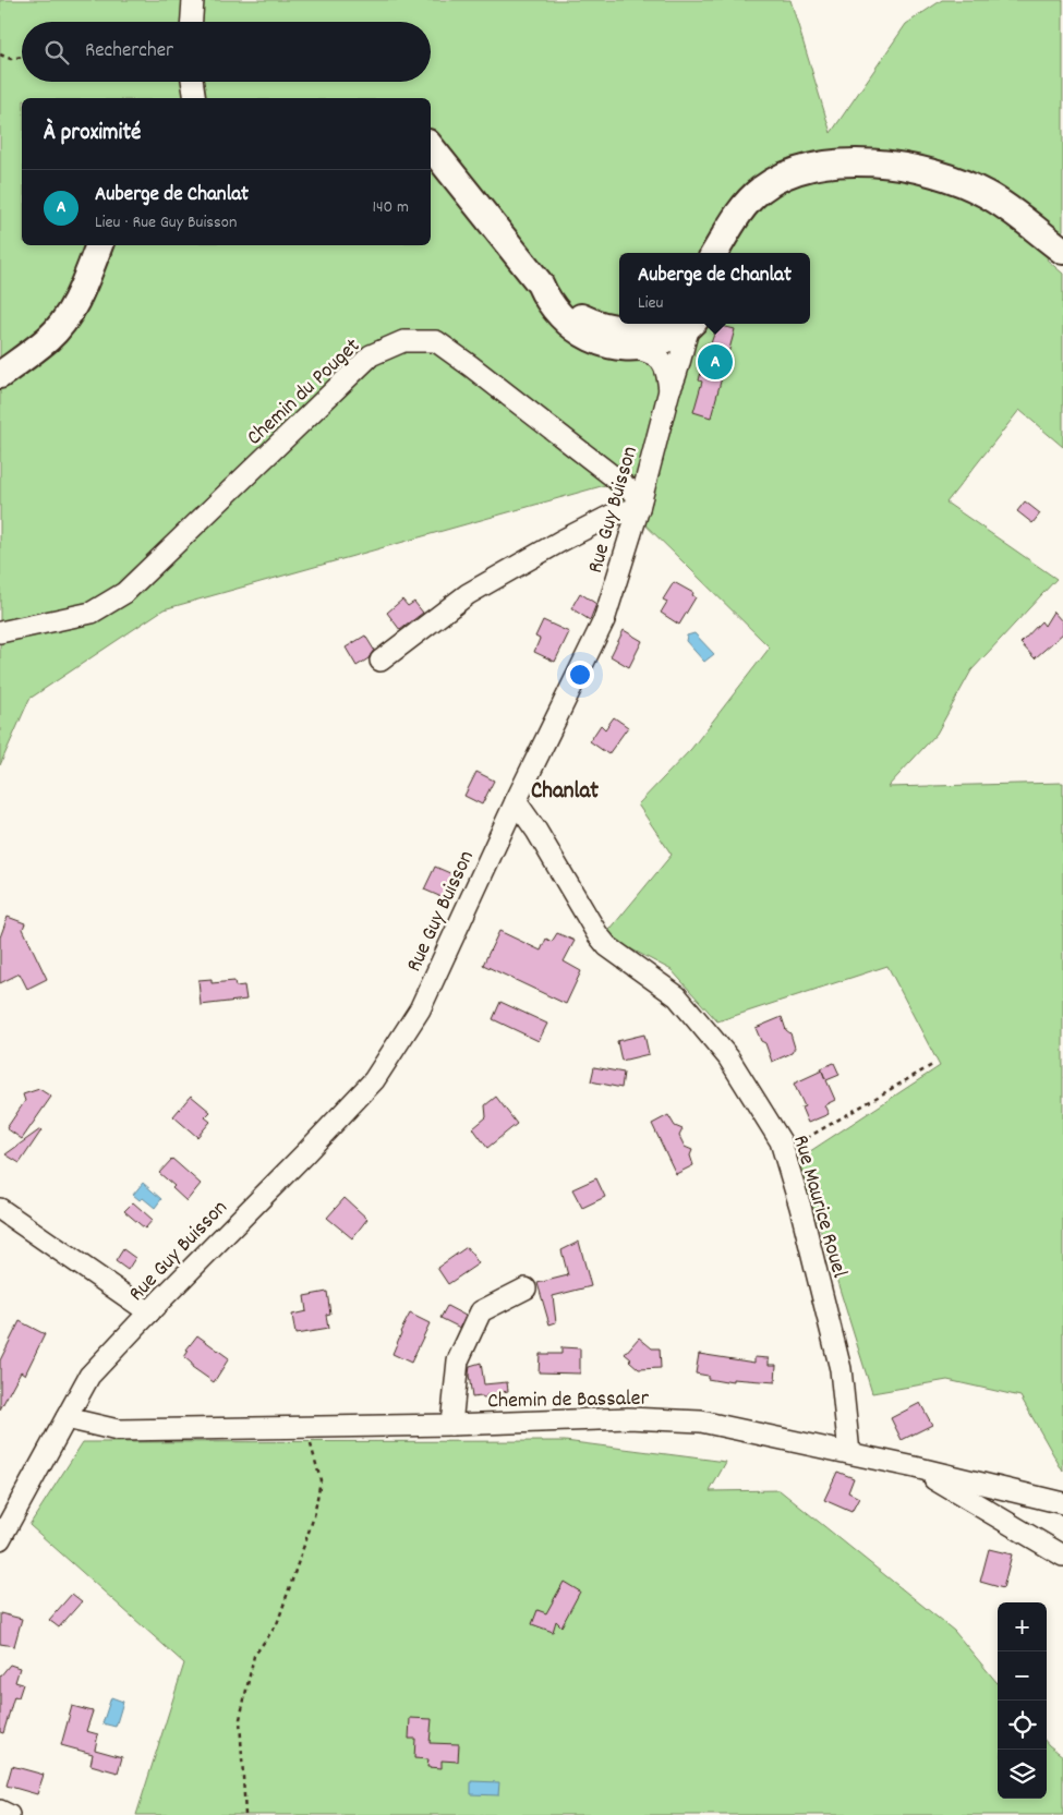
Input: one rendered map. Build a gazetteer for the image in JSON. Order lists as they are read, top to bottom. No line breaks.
{"streets":{"street":["Chemin du Pouget","Rue Guy Buisson","Rue Maurice Rouel","Chemin de Bassaler"]},"crossings":[["Chemin du Pouget","Rue Guy Buisson"],["Rue Guy Buisson","Rue Maurice Rouel"],["Rue Guy Buisson","Chemin de Bassaler"],["Rue Maurice Rouel","Chemin de Bassaler"]],"districts":["Chanlat"],"page":{"search":"Rechercher","heading":"À proximité","list":[{"mark":"A","name":"Auberge de Chanlat","note":"Lieu · Rue Guy Buisson","value":"140 m"}],"popup":["Auberge de Chanlat","Lieu"],"pins":"A","map_buttons":["+","−"]}}
